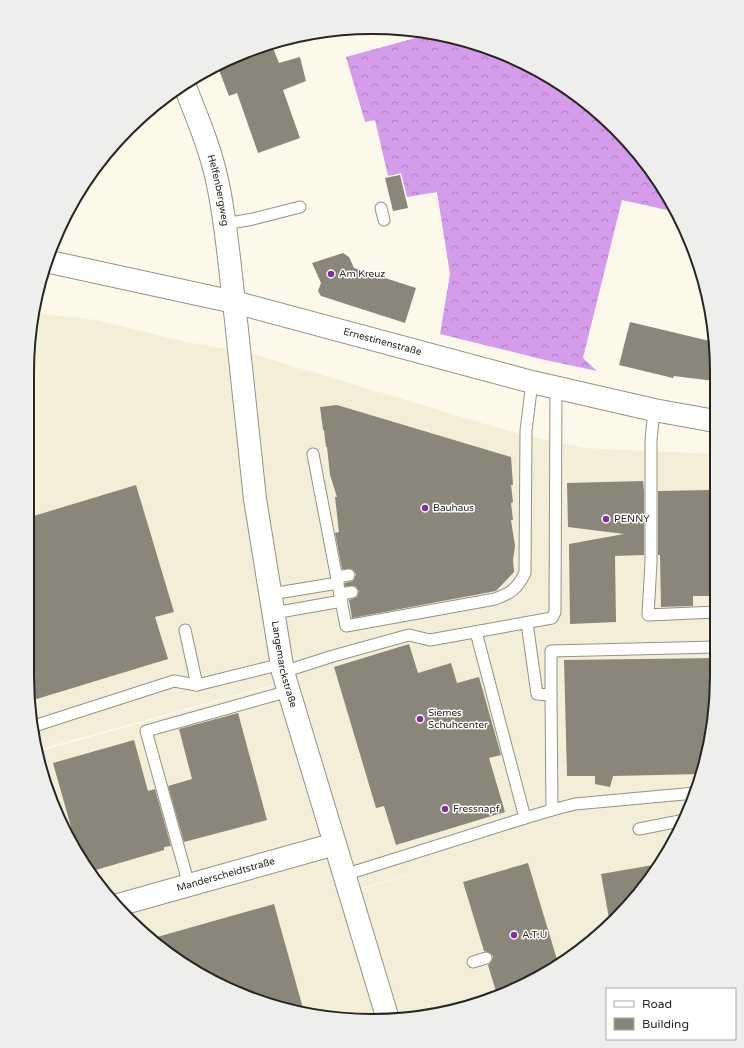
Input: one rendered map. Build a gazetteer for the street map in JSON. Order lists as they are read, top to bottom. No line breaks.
{"streets":{"street":["Helfenbergweg","Ernestinenstraße","Langemarckstraße","Manderscheidtstraße"]},"crossings":[["Helfenbergweg","Ernestinenstraße"],["Helfenbergweg","Langemarckstraße"],["Ernestinenstraße","Langemarckstraße"],["Langemarckstraße","Manderscheidtstraße"]],"places":["Am Kreuz","Bauhaus","PENNY","Siemes Schuhcenter","Fressnapf","A.T.U"],"legend":["Road","Building"]}
